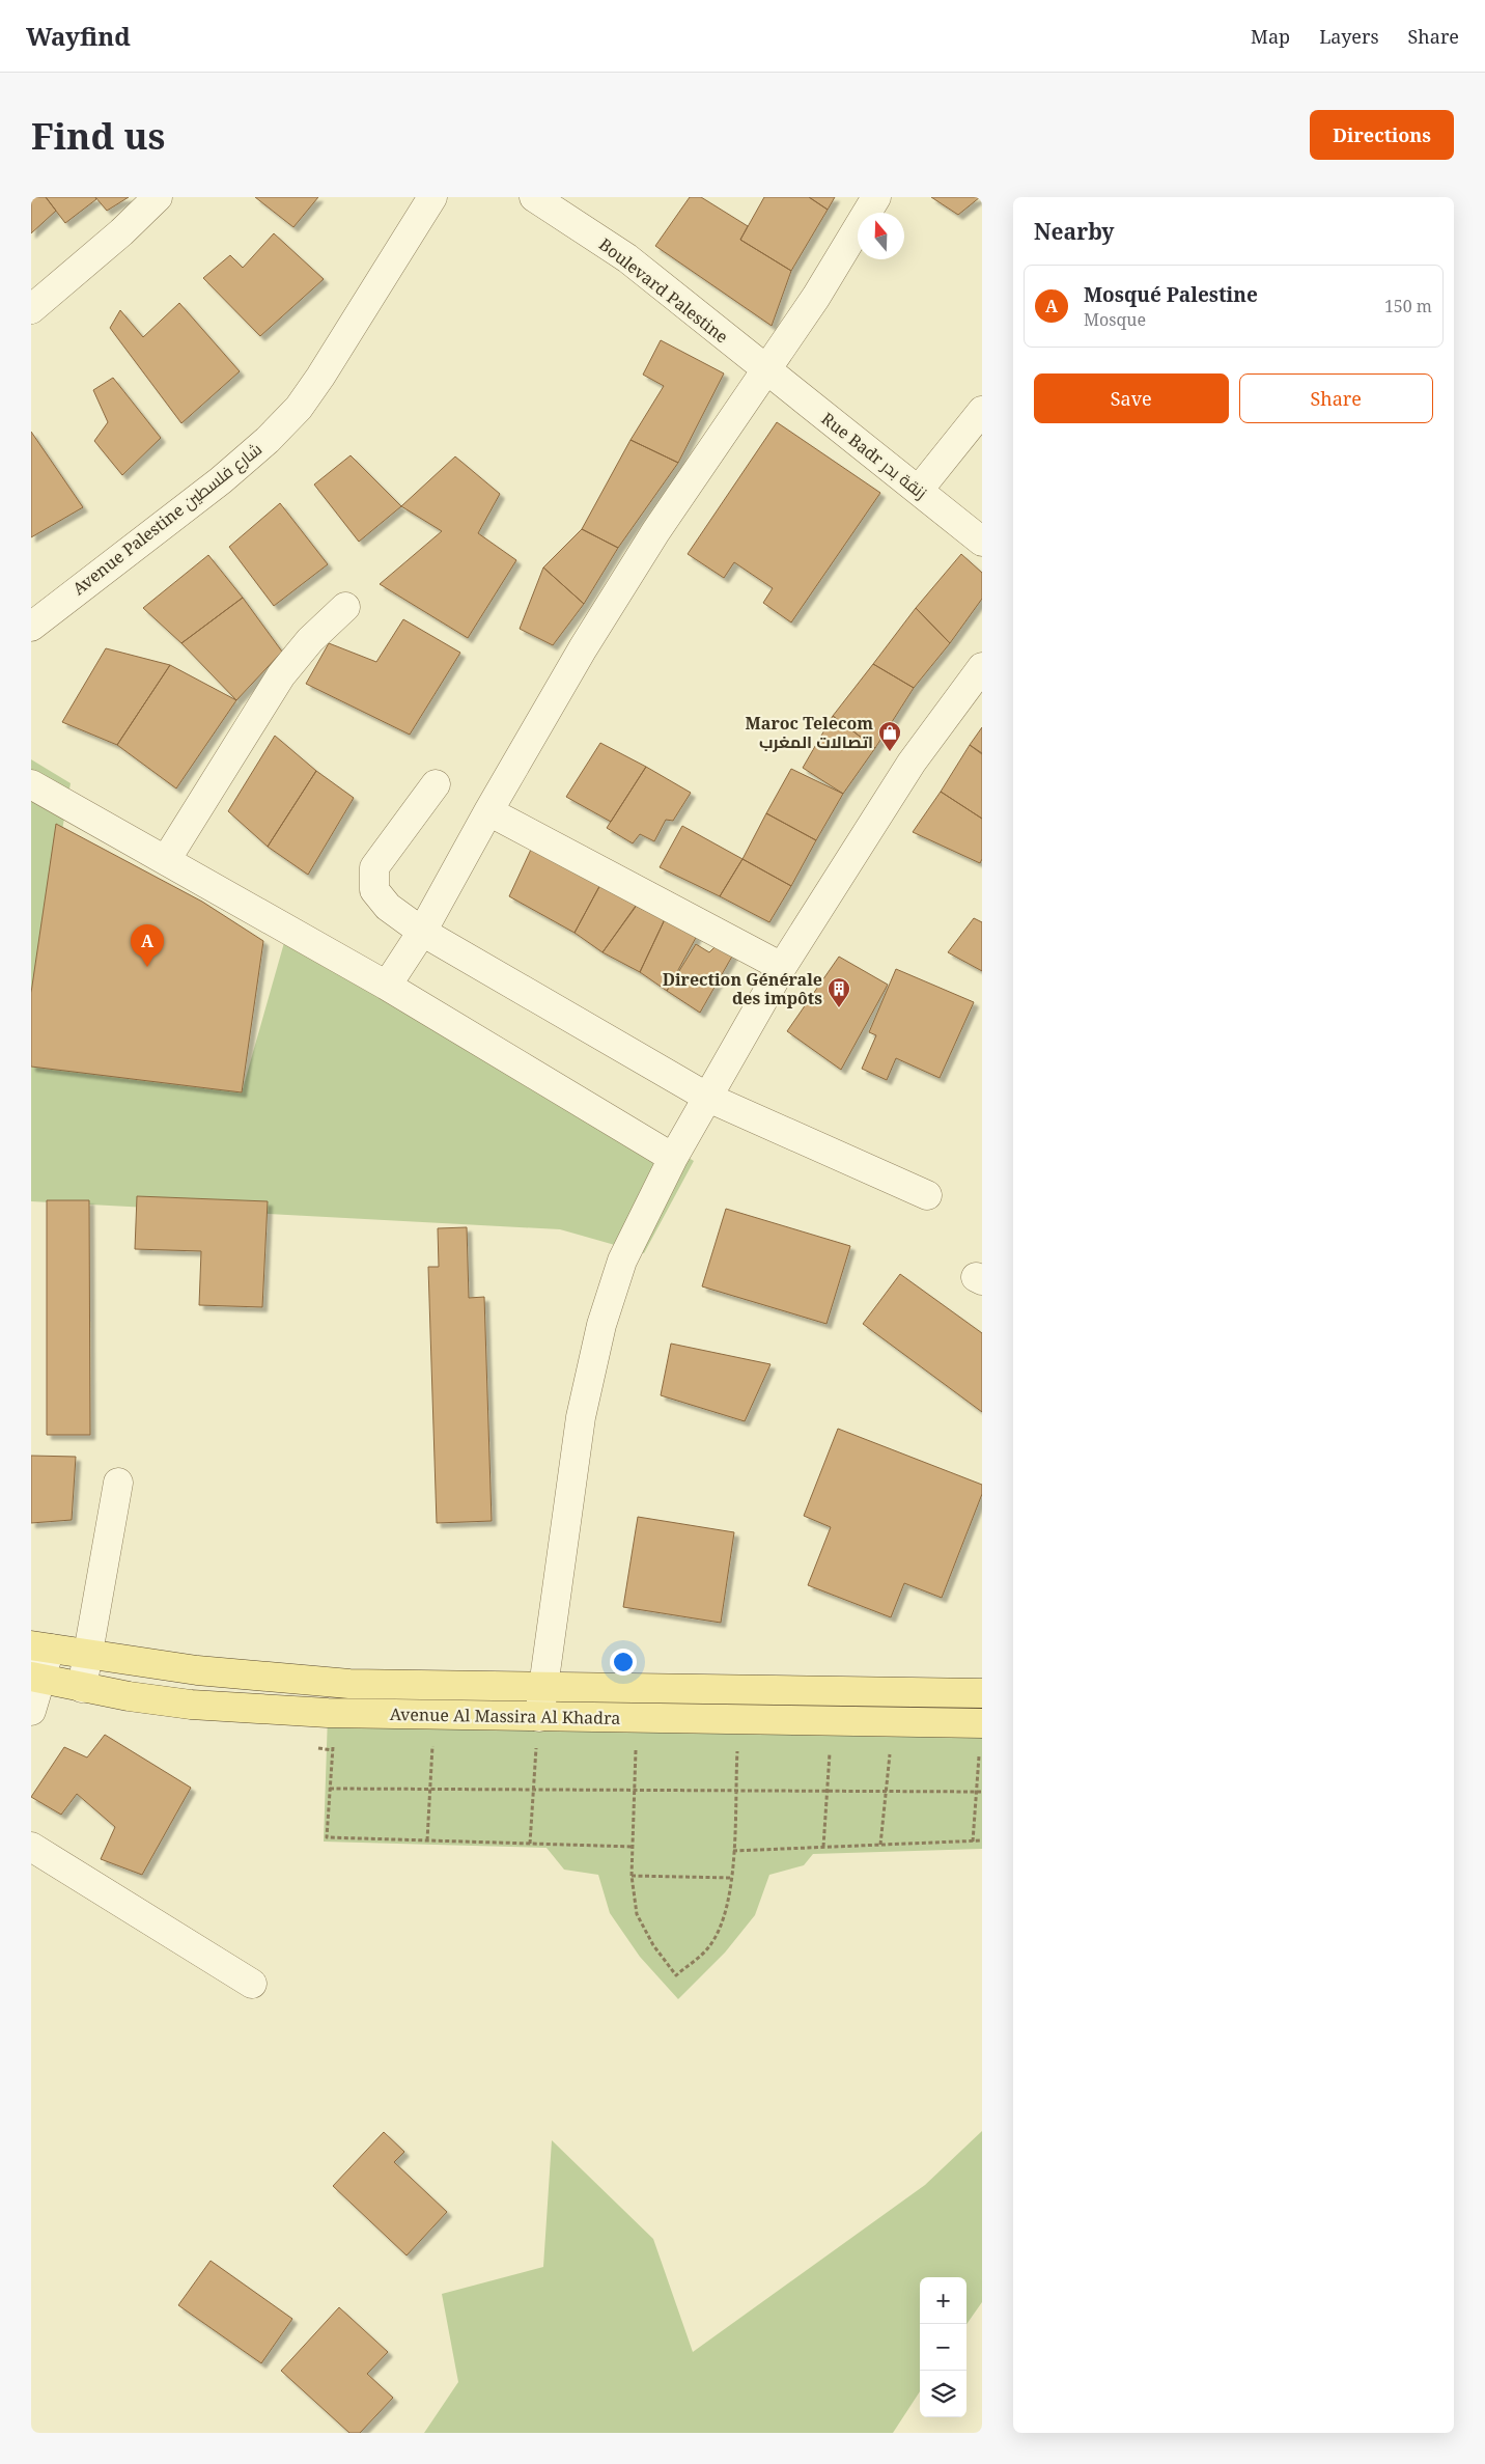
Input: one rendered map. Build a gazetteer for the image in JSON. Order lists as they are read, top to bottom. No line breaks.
{"streets":{"main road":["Avenue Al Massira Al Khadra"],"street":["Boulevard Palestine","Rue Badr زنقة بدر","Avenue Palestine شارع فلسطين"]},"crossings":[["Boulevard Palestine","Rue Badr زنقة بدر"]],"places":{"shop":["Maroc Telecom اتصالات المغرب"],"building":["Direction Générale des impôts"]},"north":"top","page":{"header":"Wayfind","nav":["Map","Layers","Share"],"buttons":["Directions",["Save","Share"]],"title":"Find us","heading":"Nearby","list":[{"mark":"A","name":"Mosqué Palestine","note":"Mosque","value":"150 m"}],"pins":"A","map_buttons":["+","−"]}}
